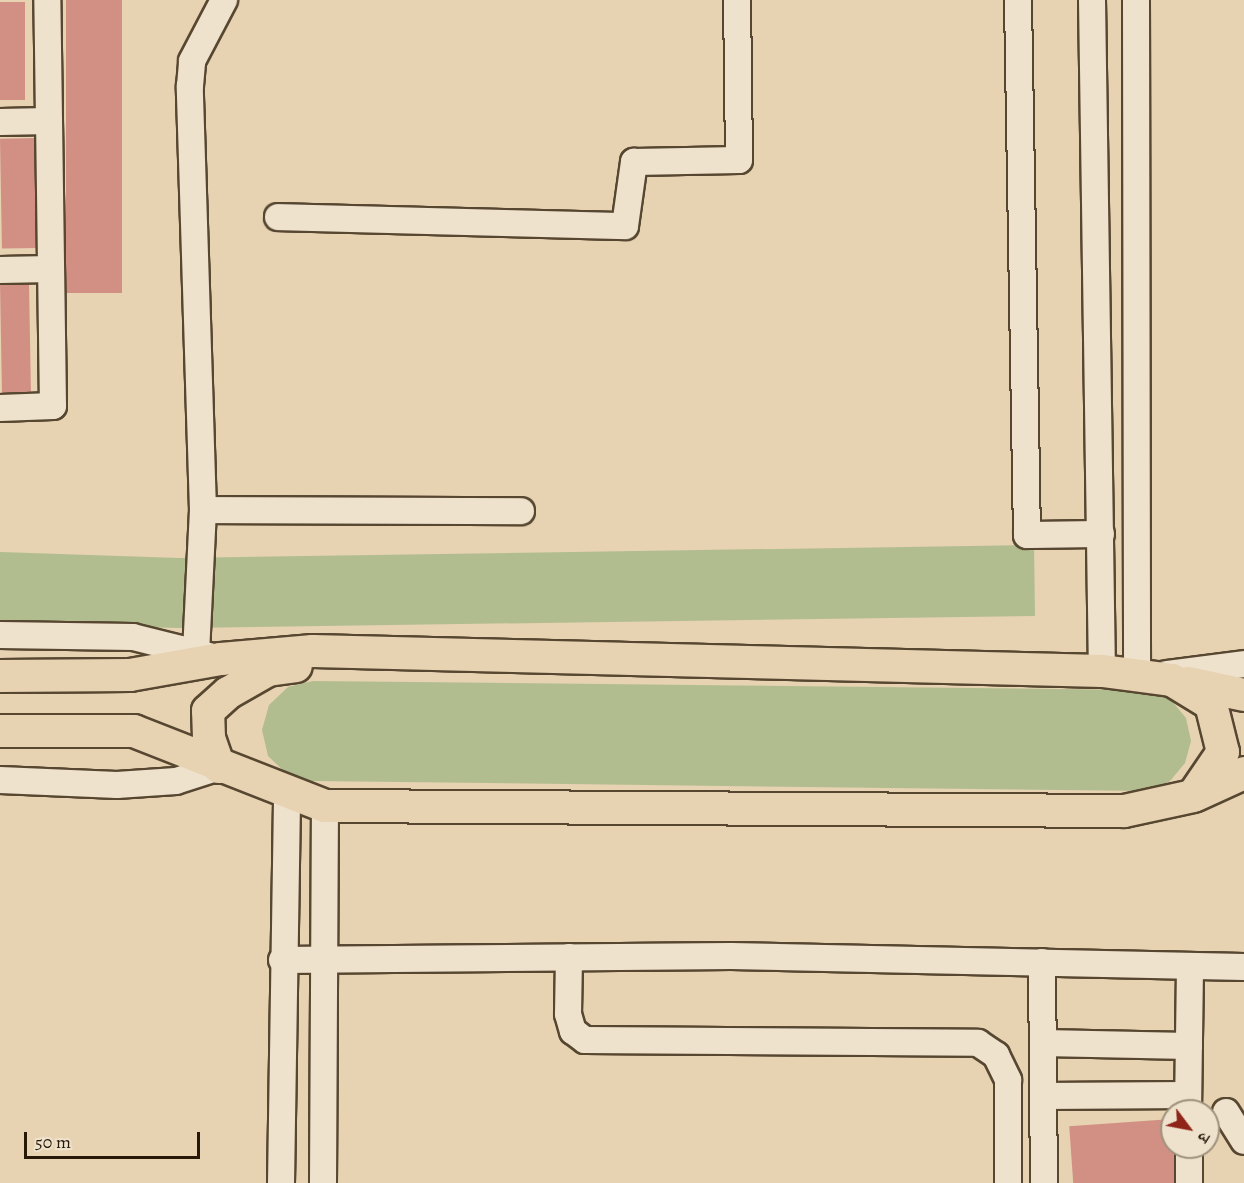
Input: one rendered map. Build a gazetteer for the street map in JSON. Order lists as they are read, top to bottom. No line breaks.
{"scale_bar":"50 m","north":"bottom right"}
